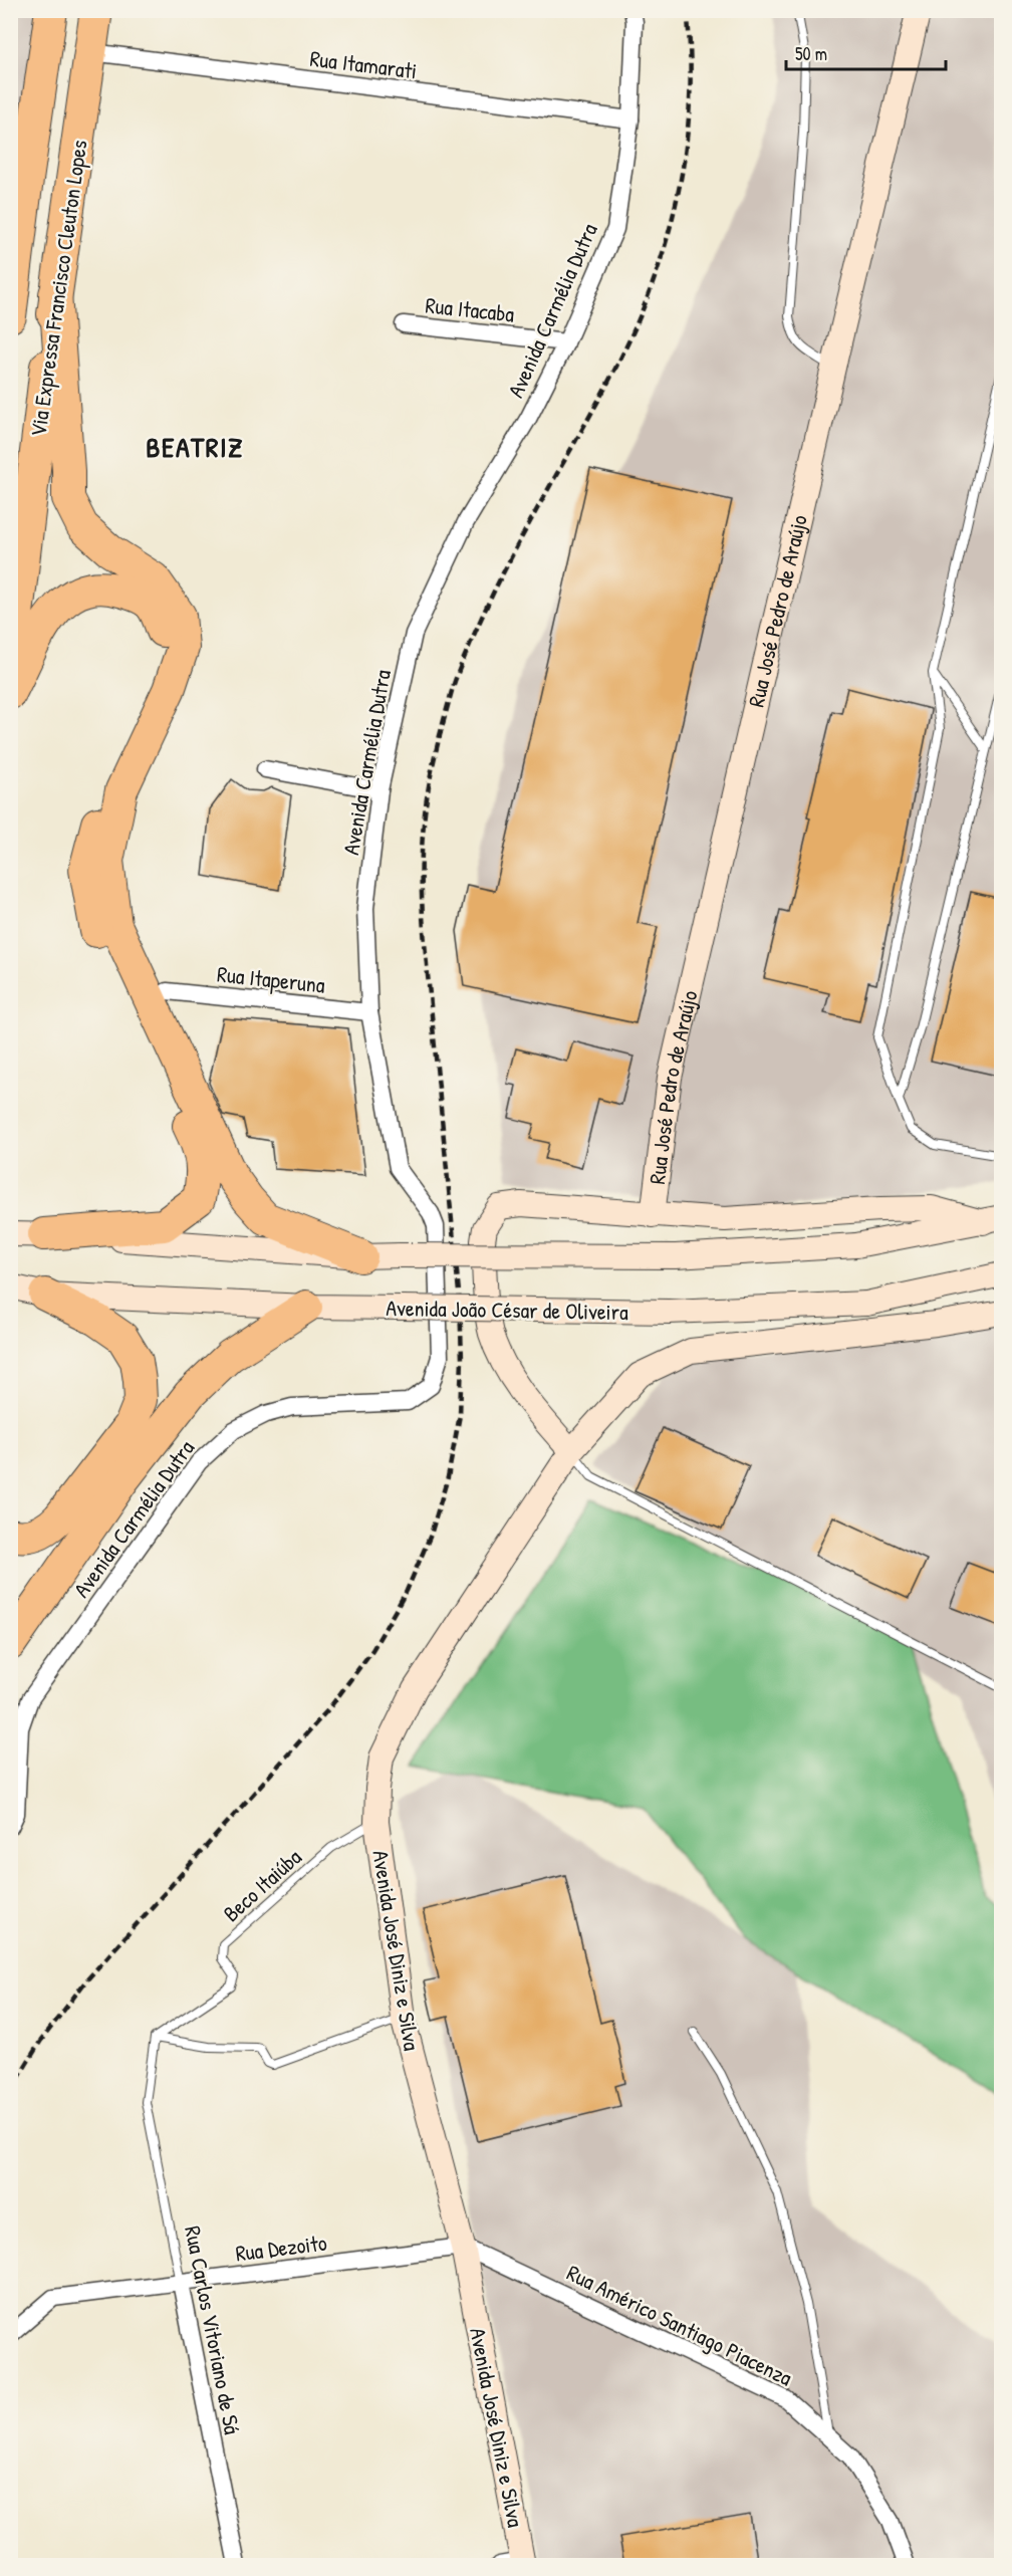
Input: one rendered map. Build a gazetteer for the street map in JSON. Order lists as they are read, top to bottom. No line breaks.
{"streets":{"highway":["Via Expressa Francisco Cleuton Lopes"],"street":["Rua Itamarati","Rua Itacaba","Avenida Carmélia Dutra","Rua José Pedro de Araújo","Rua Itaperuna","Avenida João César de Oliveira","Avenida José Diniz e Silva","Rua Dezoito","Rua Américo Santiago Piacenza","Rua Carlos Vitoriano de Sá"],"lane":["Beco Itaiúba"]},"crossings":[["Rua Itamarati","Via Expressa Francisco Cleuton Lopes"],["Rua Itamarati","Avenida Carmélia Dutra"],["Rua Itacaba","Avenida Carmélia Dutra"],["Avenida Carmélia Dutra","Rua Itaperuna"],["Rua José Pedro de Araújo","Avenida José Diniz e Silva"],["Beco Itaiúba","Avenida José Diniz e Silva"],["Beco Itaiúba","Rua Carlos Vitoriano de Sá"],["Avenida José Diniz e Silva","Rua Dezoito"],["Avenida José Diniz e Silva","Rua Américo Santiago Piacenza"],["Rua Dezoito","Rua Américo Santiago Piacenza"],["Rua Dezoito","Rua Carlos Vitoriano de Sá"]],"districts":["BEATRIZ"],"scale_bar":"50 m"}
